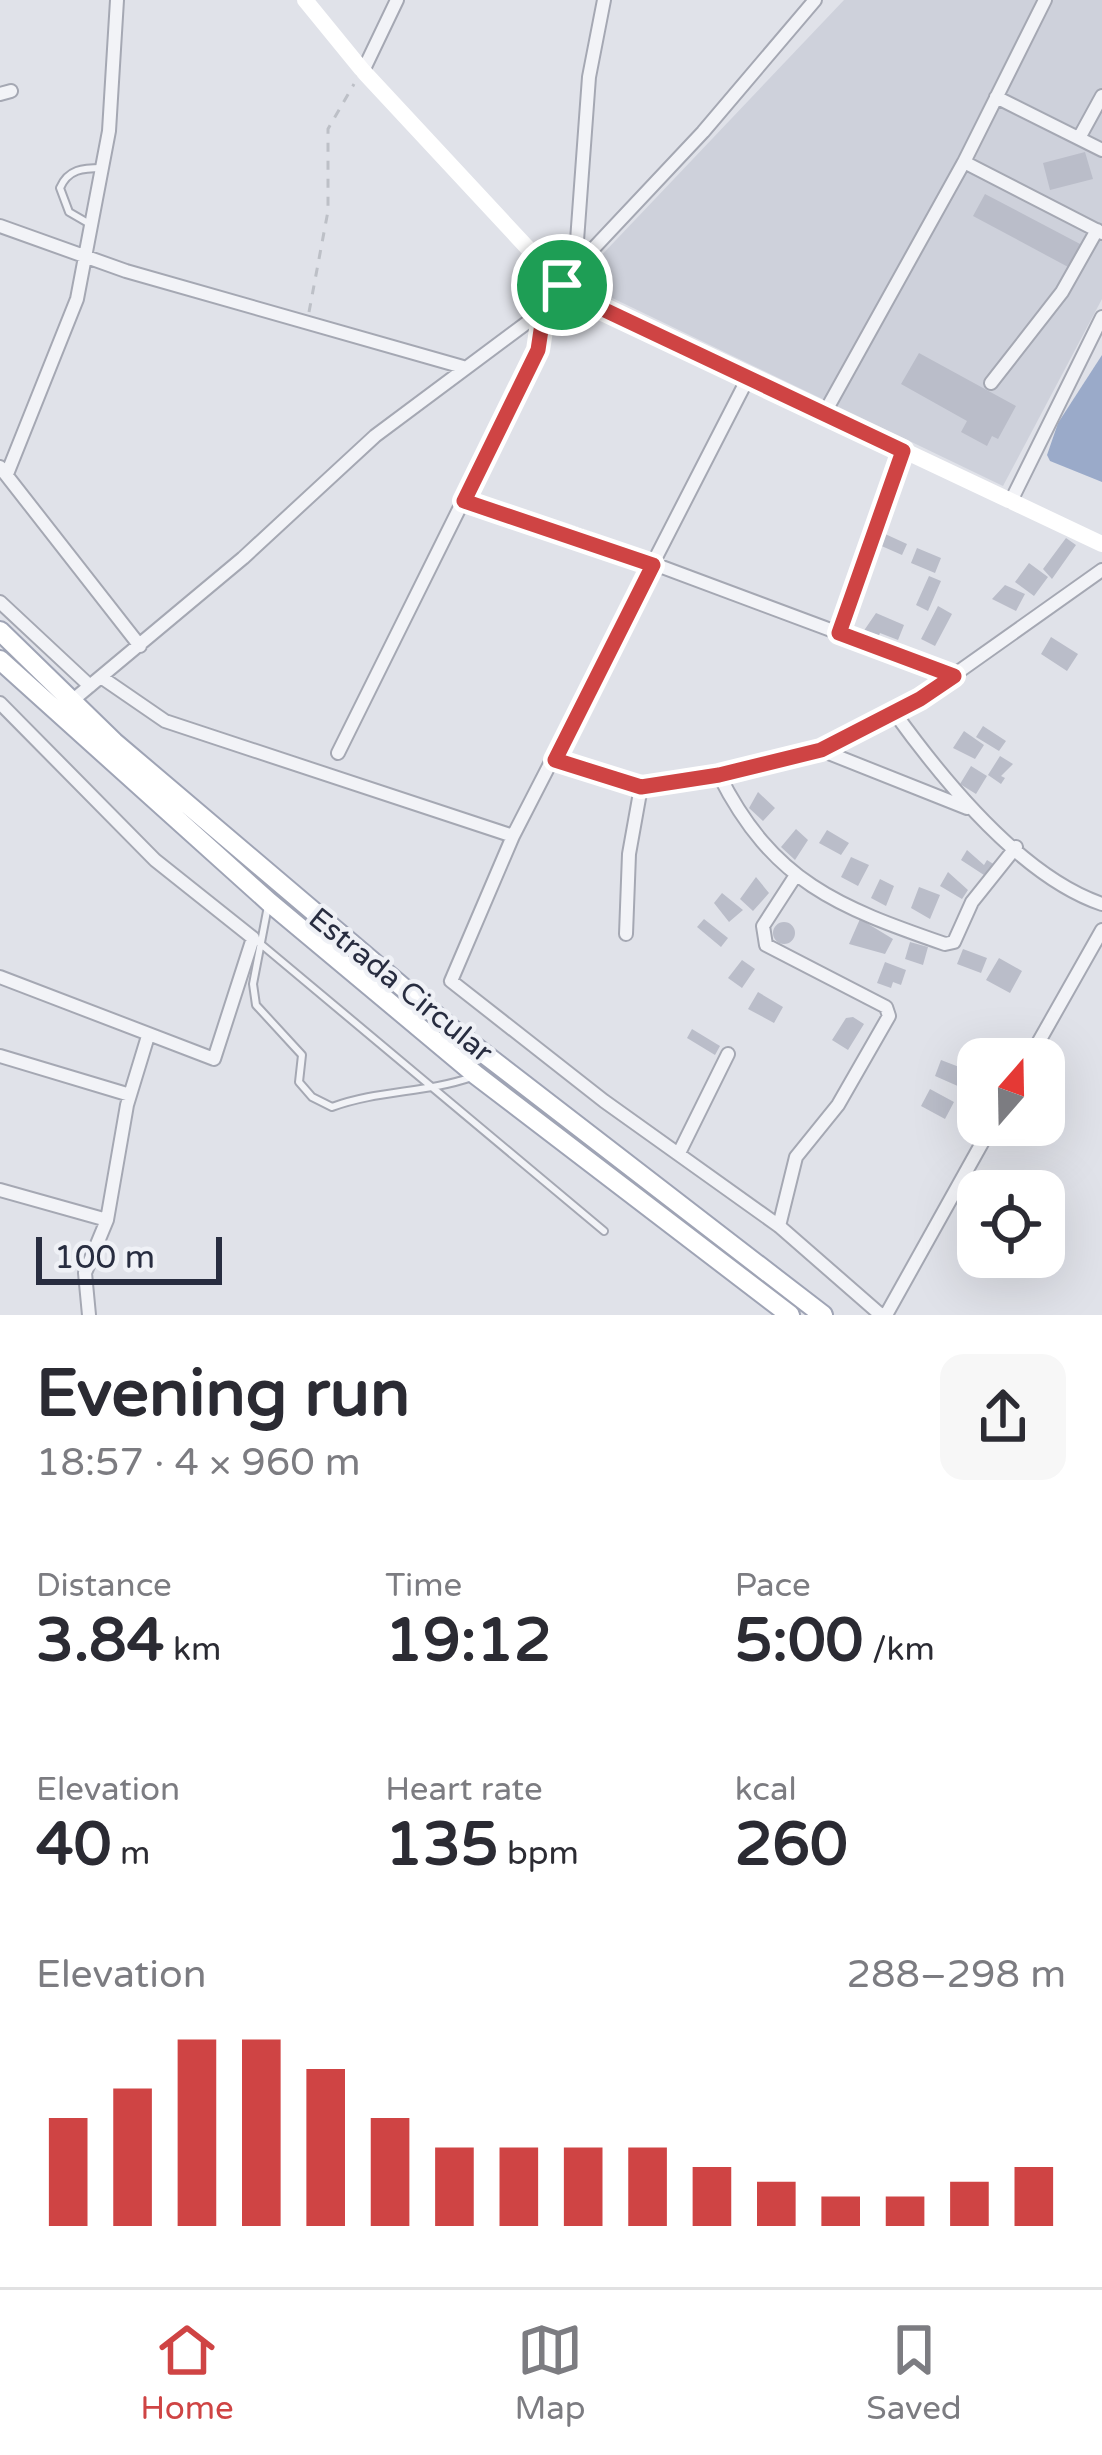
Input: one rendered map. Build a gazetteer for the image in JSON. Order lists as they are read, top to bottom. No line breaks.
{"streets":{"main road":["Estrada Circular"]},"scale_bar":"100 m","north":"top","page":{"scale":"100 m","heading":["Evening run","18:57 · 4 × 960 m"],"stats":[["Distance","3.84 km"],["Time","19:12"],["Pace","5:00 /km"],["Elevation","40 m"],["Heart rate","135 bpm"],["kcal","260"]],"chart":["Elevation","288–298 m"],"tabs":["Home","Map","Saved"]}}
